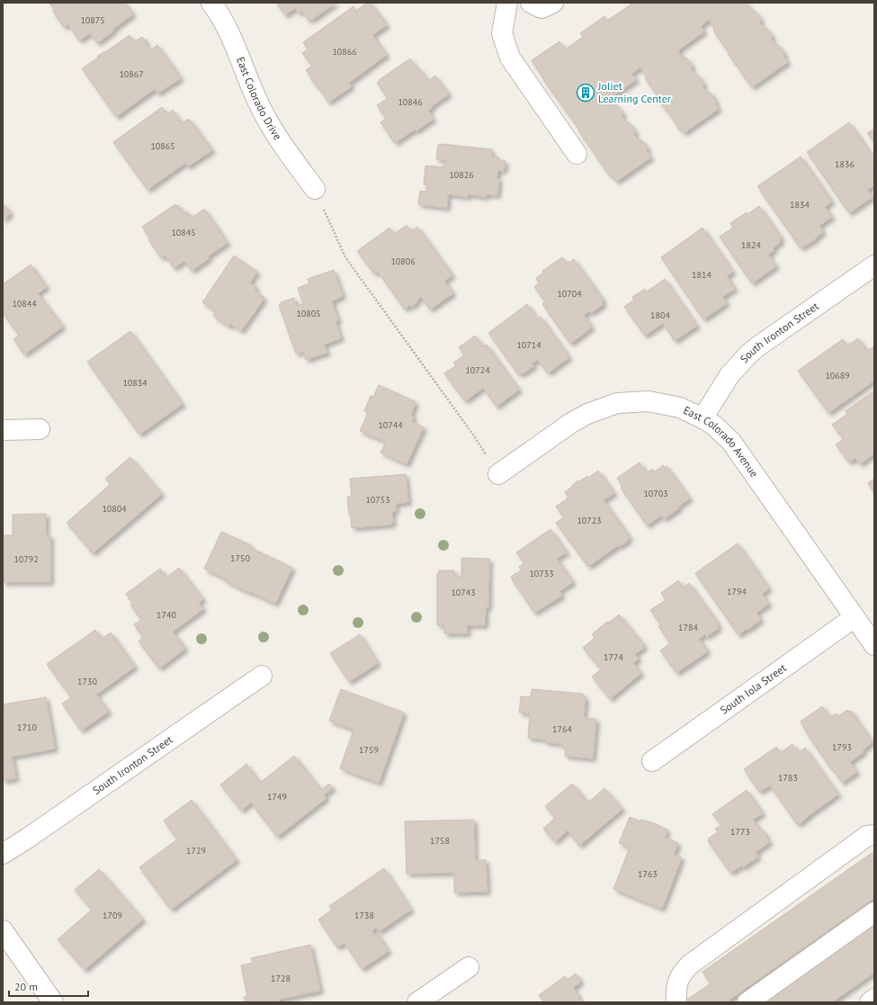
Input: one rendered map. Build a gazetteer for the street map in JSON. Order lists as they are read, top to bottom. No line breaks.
{"streets":{"street":["East Colorado Drive","South Ironton Street","East Colorado Avenue","South Iola Street"]},"crossings":[["South Ironton Street","East Colorado Avenue"],["East Colorado Avenue","South Iola Street"]],"places":{"building":["Joliet Learning Center"]},"house_numbers":["10875","10866","10867","10846","10865","1836","10826","1834","10845","1824","10806","1814","10704","10844","10805","1804","10714","10724","10689","10834","10744","10703","10753","10804","10723","1750","10792","10733","1794","10743","1740","1784","1774","1730","1710","1764","1793","1759","1783","1749","1773","1758","1729","1763","1709","1738","1728"],"scale_bar":"20 m"}
